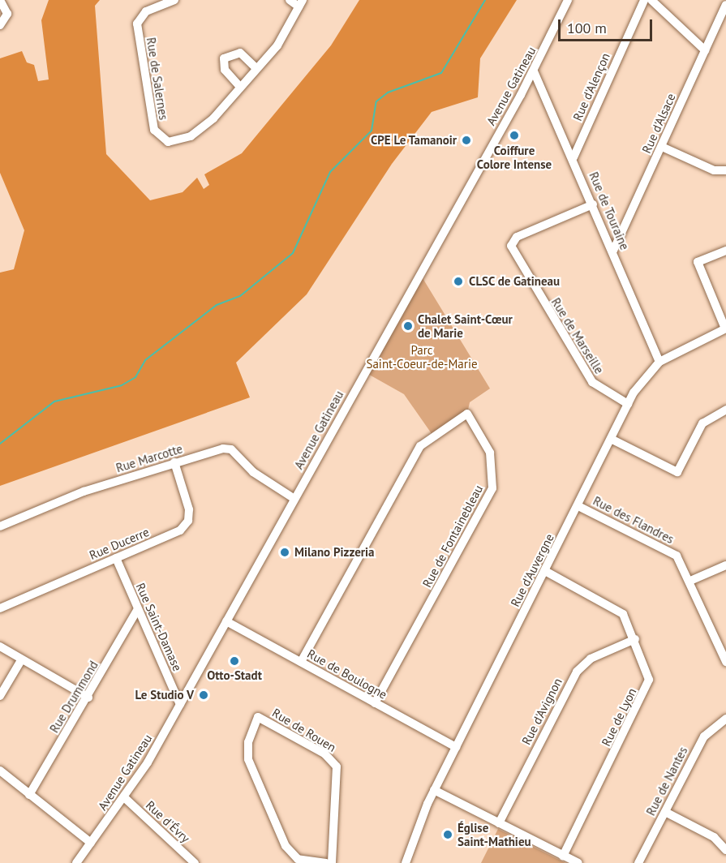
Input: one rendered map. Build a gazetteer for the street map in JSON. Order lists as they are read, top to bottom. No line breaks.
{"streets":{"street":["Rue de Salernes","Avenue Gatineau","Rue d'Alençon","Rue d'Alsace","Rue de Touraine","Rue de Marseille","Rue Marcotte","Rue des Flandres","Rue de Fontainebleau","Rue Ducerre","Rue d'Auvergne","Rue Saint-Damase","Rue de Boulogne","Rue Drummond","Rue d'Avignon","Rue de Lyon","Rue de Rouen","Rue de Nantes","Rue d'Évry"]},"crossings":[["Avenue Gatineau","Rue de Touraine"],["Avenue Gatineau","Rue Marcotte"],["Avenue Gatineau","Rue Saint-Damase"],["Avenue Gatineau","Rue de Boulogne"],["Avenue Gatineau","Rue d'Évry"],["Rue d'Alençon","Rue de Touraine"],["Rue d'Alsace","Rue de Touraine"],["Rue de Touraine","Rue de Marseille"],["Rue de Touraine","Rue d'Auvergne"],["Rue de Marseille","Rue d'Auvergne"],["Rue Marcotte","Rue Ducerre"],["Rue des Flandres","Rue d'Auvergne"],["Rue de Fontainebleau","Rue de Boulogne"],["Rue Ducerre","Rue Saint-Damase"],["Rue d'Auvergne","Rue de Boulogne"],["Rue d'Auvergne","Rue de Lyon"],["Rue Saint-Damase","Rue Drummond"],["Rue d'Avignon","Rue de Lyon"]],"parks":["Parc Saint-Coeur-de-Marie"],"places":["Coiffure Colore Intense","CPE Le Tamanoir","CLSC de Gatineau","Chalet Saint-Cœur de Marie","Milano Pizzeria","Otto-Stadt","Le Studio V","Église Saint-Mathieu"],"scale_bar":"100 m"}
